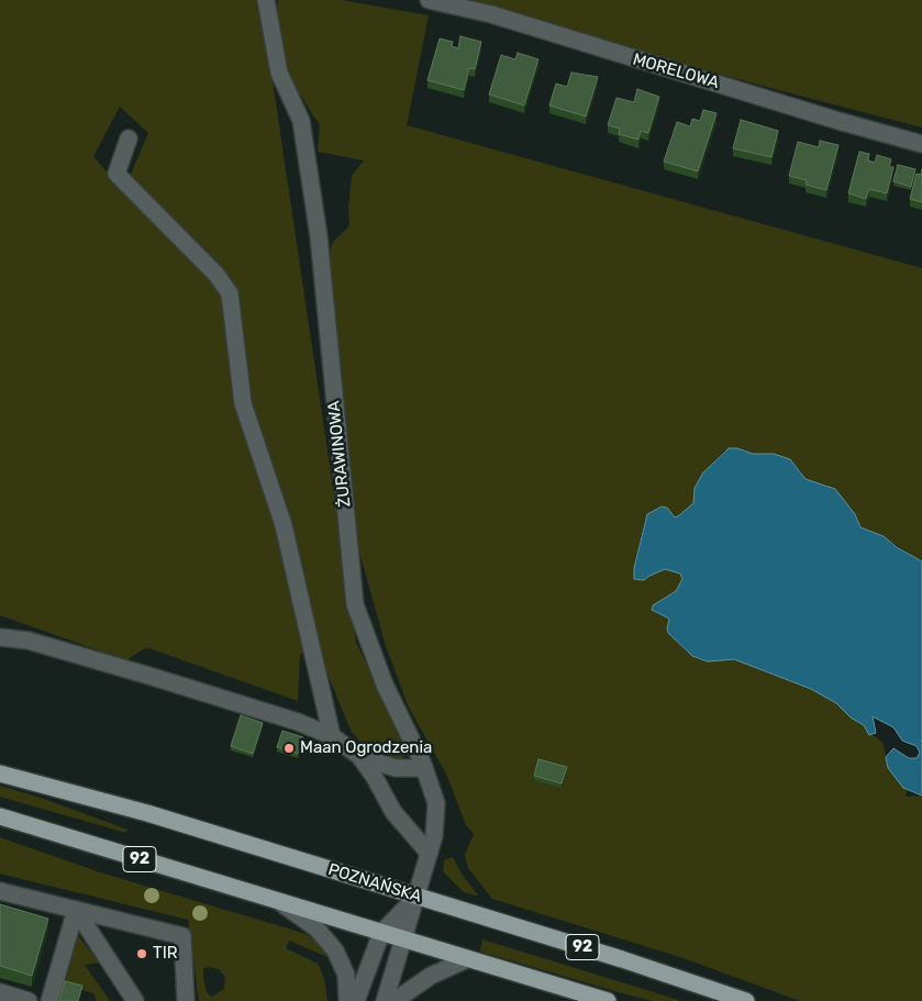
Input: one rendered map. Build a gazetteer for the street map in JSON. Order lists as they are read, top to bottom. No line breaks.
{"streets":{"main road":["92","POZNAŃSKA"],"street":["MORELOWA","ŻURAWINOWA"]},"crossings":[["ŻURAWINOWA","92"],["ŻURAWINOWA","POZNAŃSKA"]],"places":["Maan Ogrodzenia","TIR"]}
